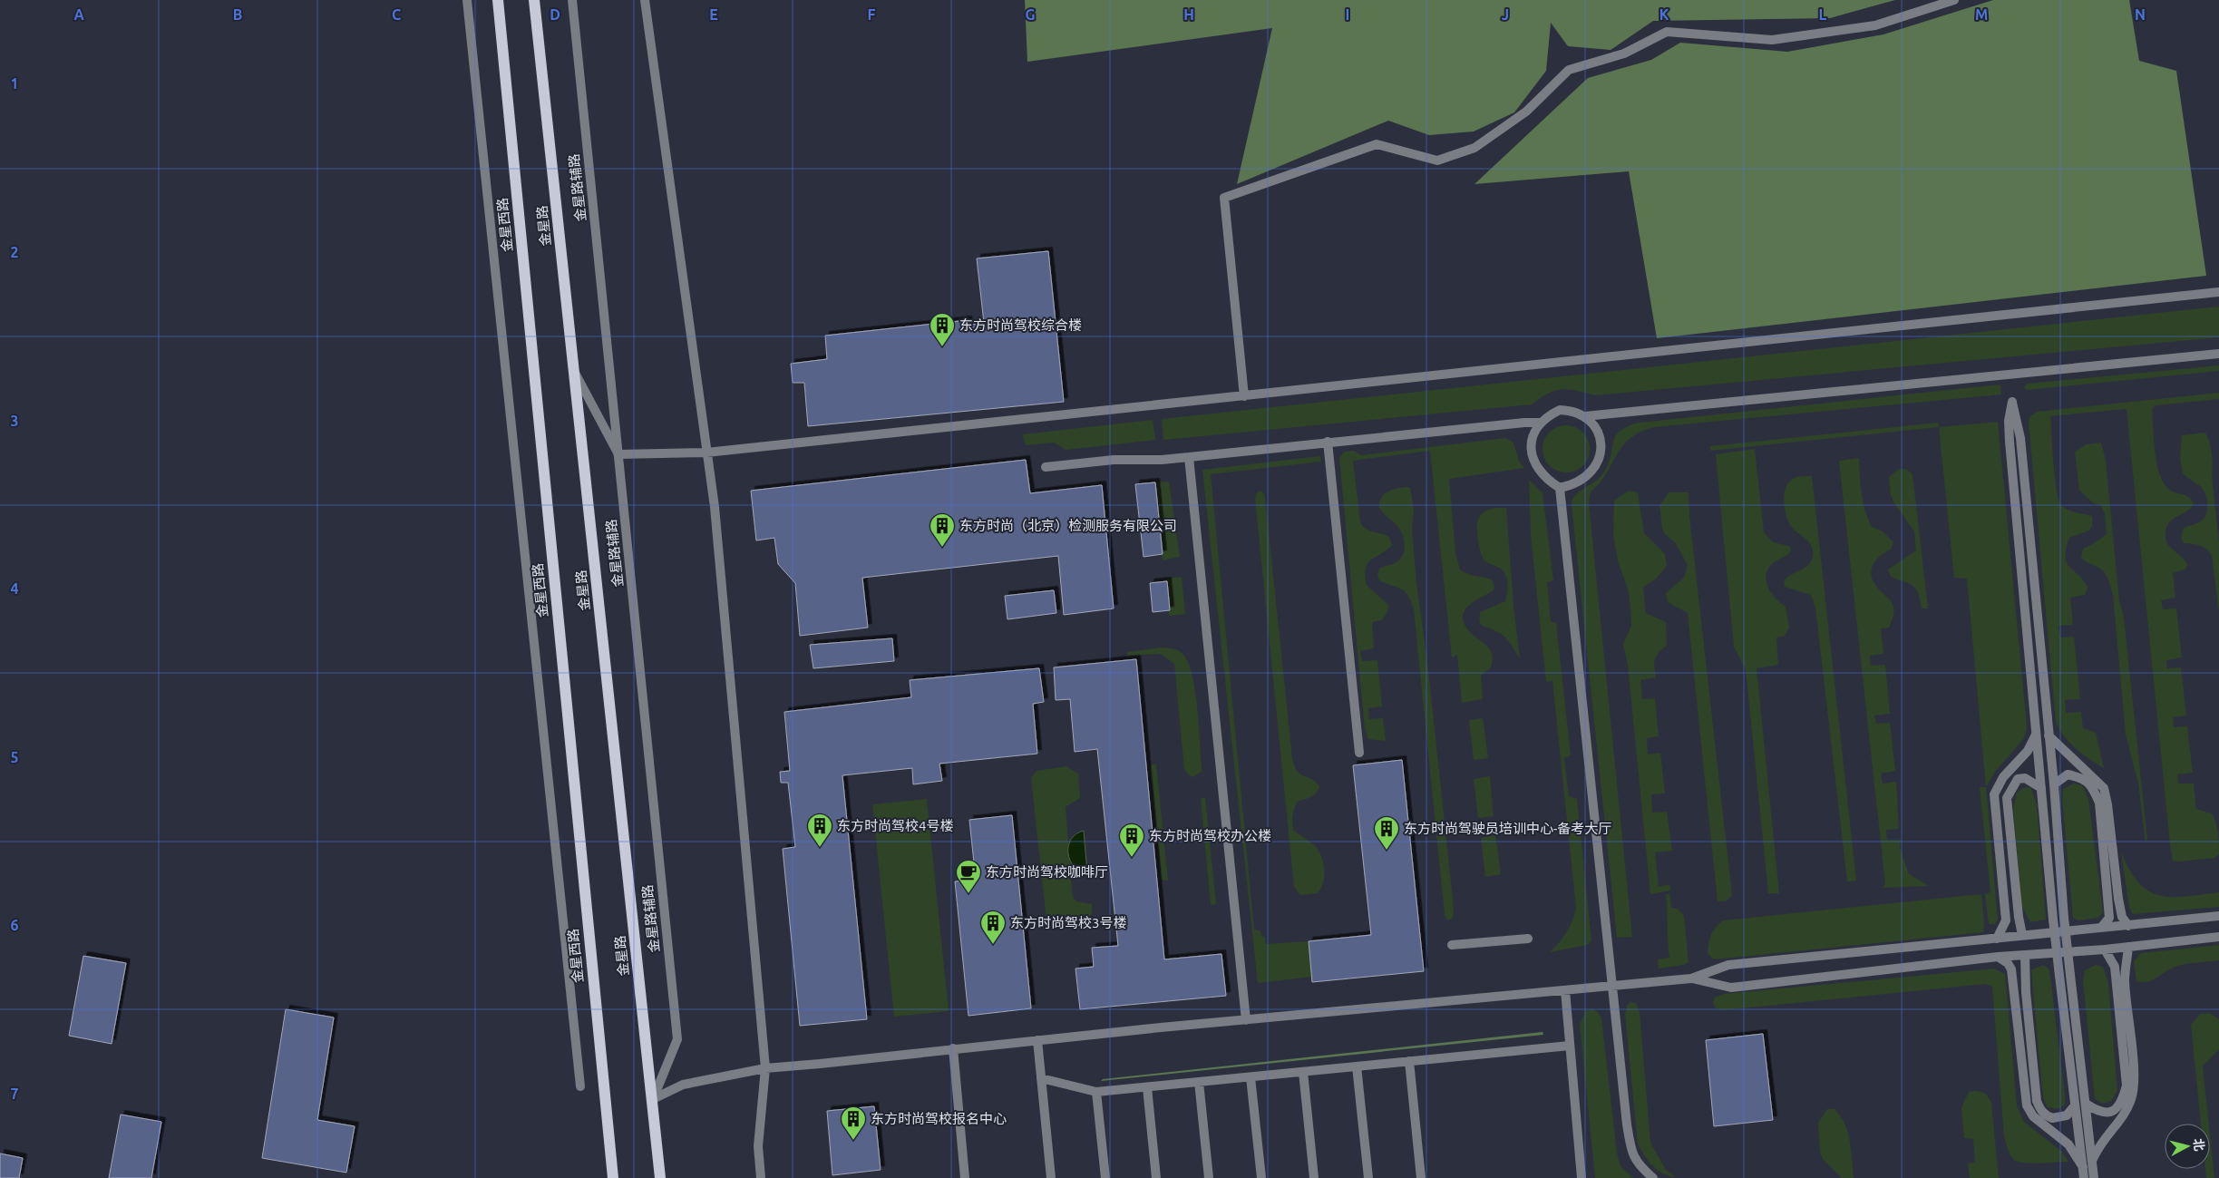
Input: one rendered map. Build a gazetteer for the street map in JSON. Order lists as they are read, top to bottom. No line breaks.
{"streets":{"main road":["金星西路","金星路"],"street":["金星路辅路"]},"crossings":[["金星路辅路","金星路"]],"places":{"building":["东方时尚驾校综合楼","东方时尚（北京）检测服务有限公司","东方时尚驾校4号楼","东方时尚驾驶员培训中心-备考大厅","东方时尚驾校办公楼","东方时尚驾校3号楼","东方时尚驾校报名中心"],"cafe":["东方时尚驾校咖啡厅"]},"north":"right","grid":{"columns":["A","B","C","D","E","F","G","H","I","J","K","L","M","N"],"rows":["1","2","3","4","5","6","7"]}}
